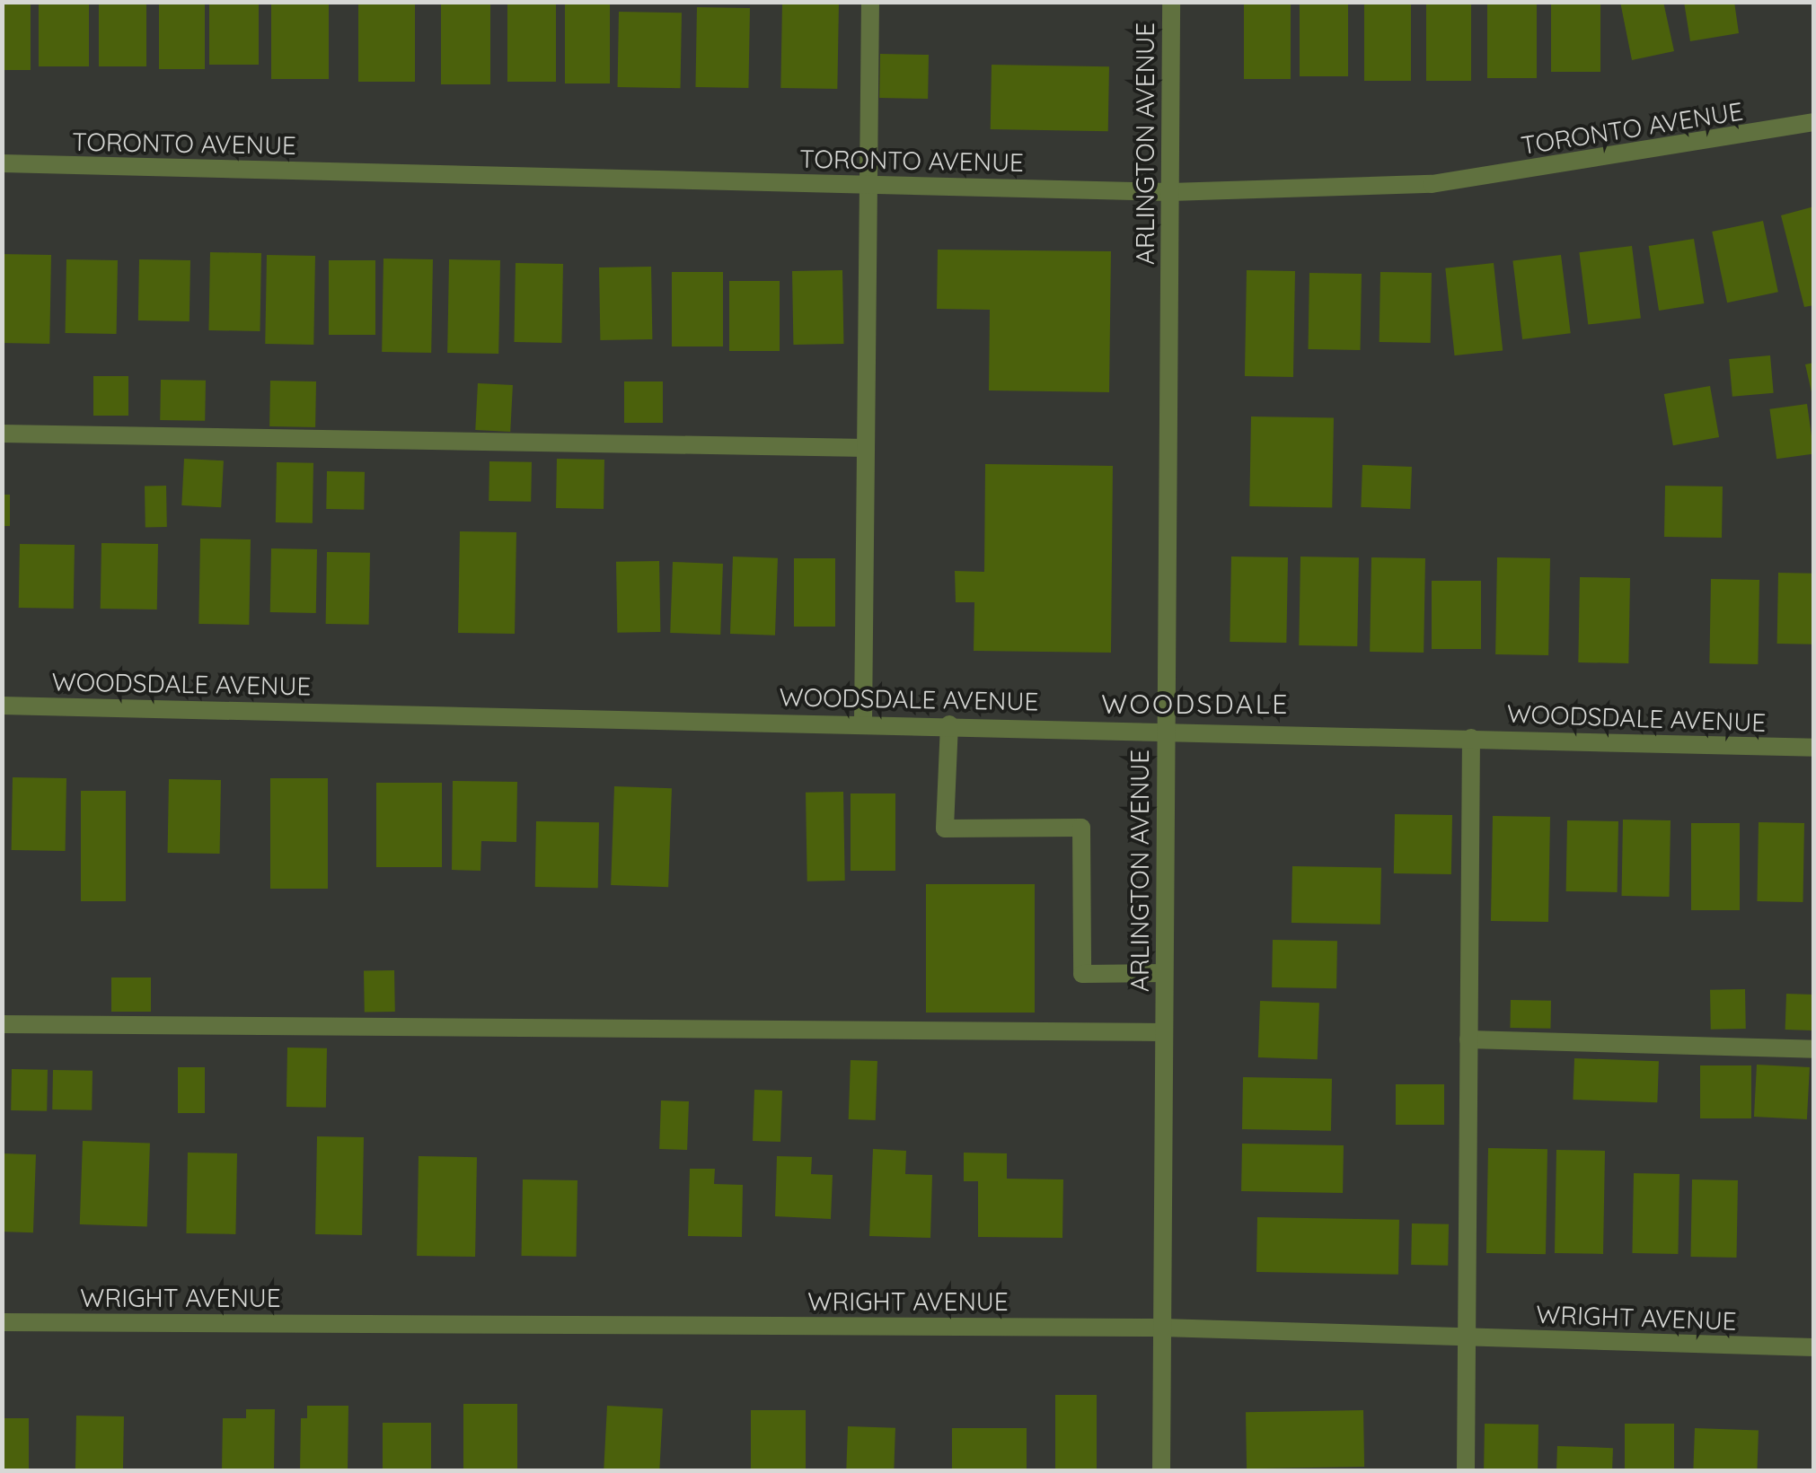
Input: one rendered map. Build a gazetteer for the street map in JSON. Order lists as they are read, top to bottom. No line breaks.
{"streets":{"street":["TORONTO AVENUE","ARLINGTON AVENUE","WOODSDALE AVENUE","WRIGHT AVENUE"]},"crossings":[["TORONTO AVENUE","ARLINGTON AVENUE"],["ARLINGTON AVENUE","WOODSDALE AVENUE"],["ARLINGTON AVENUE","WRIGHT AVENUE"]],"districts":["WOODSDALE"]}
